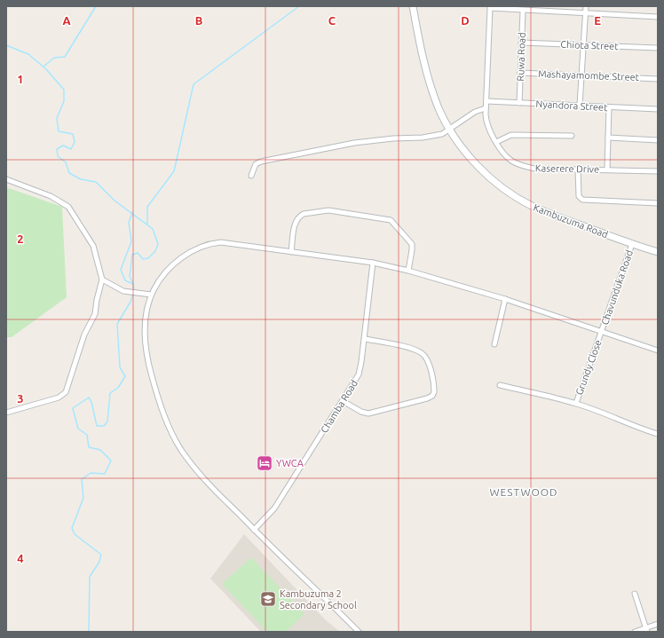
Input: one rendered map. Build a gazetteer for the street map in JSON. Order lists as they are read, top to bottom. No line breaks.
{"streets":{"main road":["Kambuzuma Road"],"street":["Chiota Street","Ruwa Road","Mashayamombe Street","Nyandora Street","Kaserere Drive","Chavunduka Road","Grundy Close","Chamba Road"]},"crossings":[["Chiota Street","Ruwa Road"],["Ruwa Road","Mashayamombe Street"],["Ruwa Road","Nyandora Street"],["Ruwa Road","Kaserere Drive"],["Nyandora Street","Kaserere Drive"],["Kambuzuma Road","Chavunduka Road"],["Chavunduka Road","Grundy Close"]],"districts":["WESTWOOD"],"places":{"hotel":["YWCA"],"school or university":["Kambuzuma 2 Secondary School"]},"grid":{"columns":["A","B","C","D","E"],"rows":["1","2","3","4"]}}
